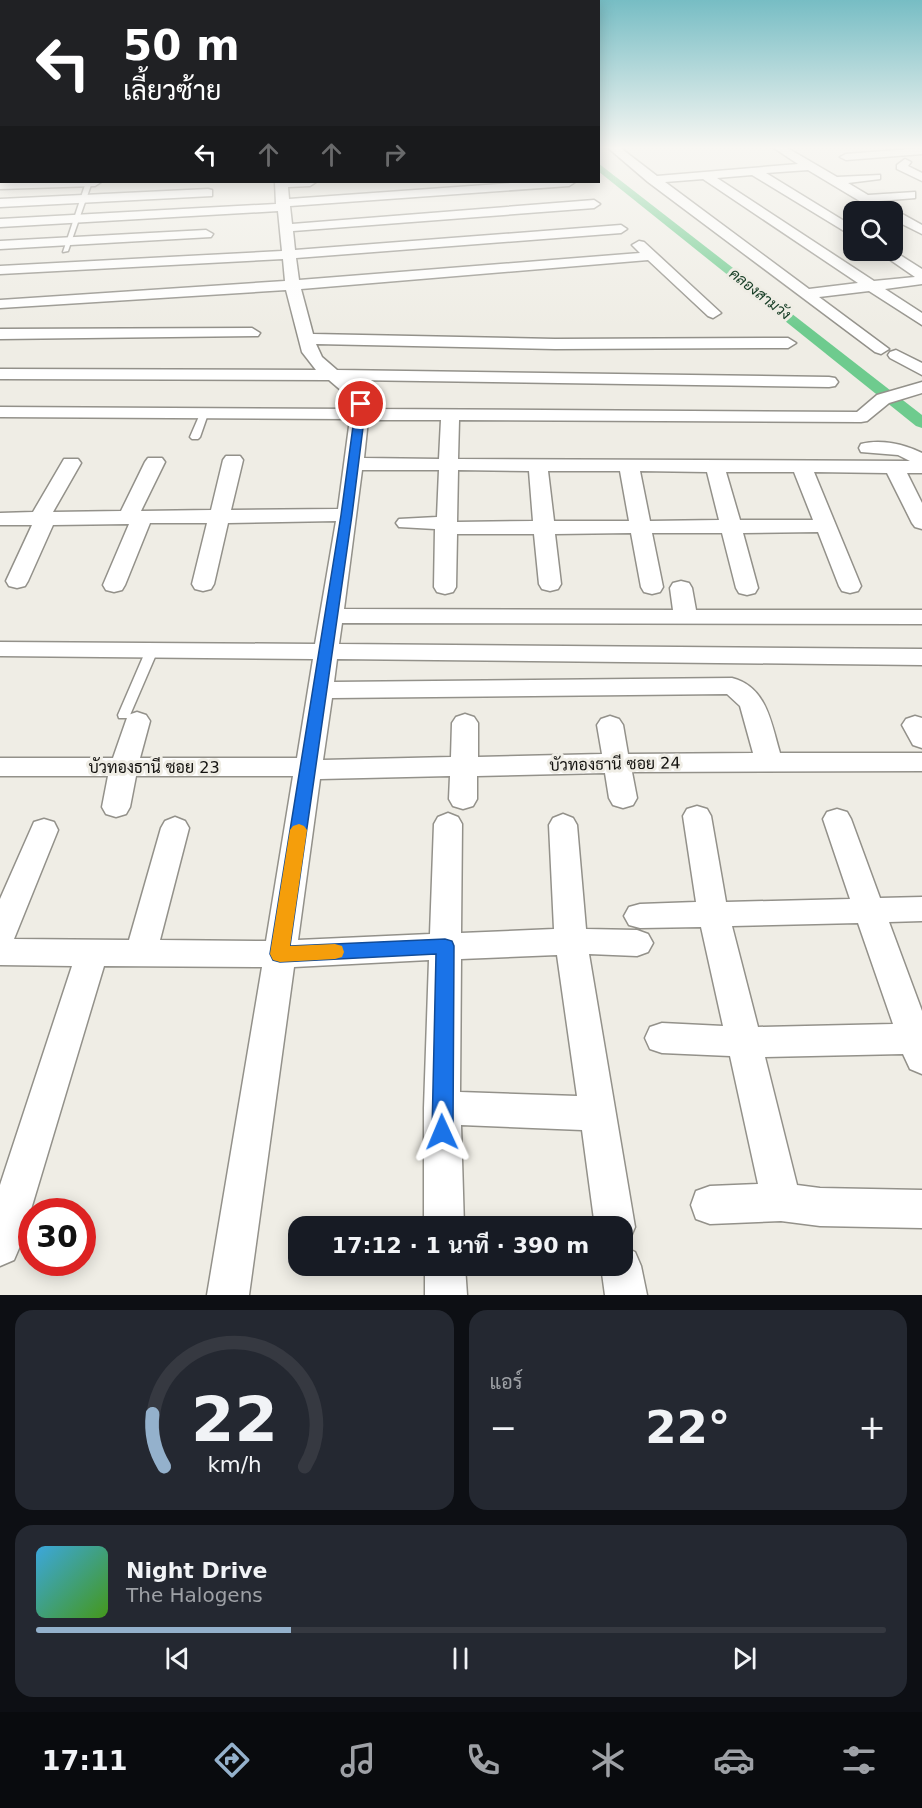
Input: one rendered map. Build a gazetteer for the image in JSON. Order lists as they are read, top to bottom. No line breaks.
{"streets":{"street":["บัวทองธานี ซอย 24","บัวทองธานี ซอย 23"]},"crossings":[["บัวทองธานี ซอย 24","บัวทองธานี ซอย 23"]],"water":["คลองสามวัง"],"page":{"turn":["50 m","เลี้ยวซ้าย"],"limit":"30","trip":"17:12 · 1 นาที · 390 m","tile":"แอร์","heat":["−","22°","+"],"song":["Night Drive","The Halogens"],"tabs":"17:11","gauge":["22","km/h"]}}
